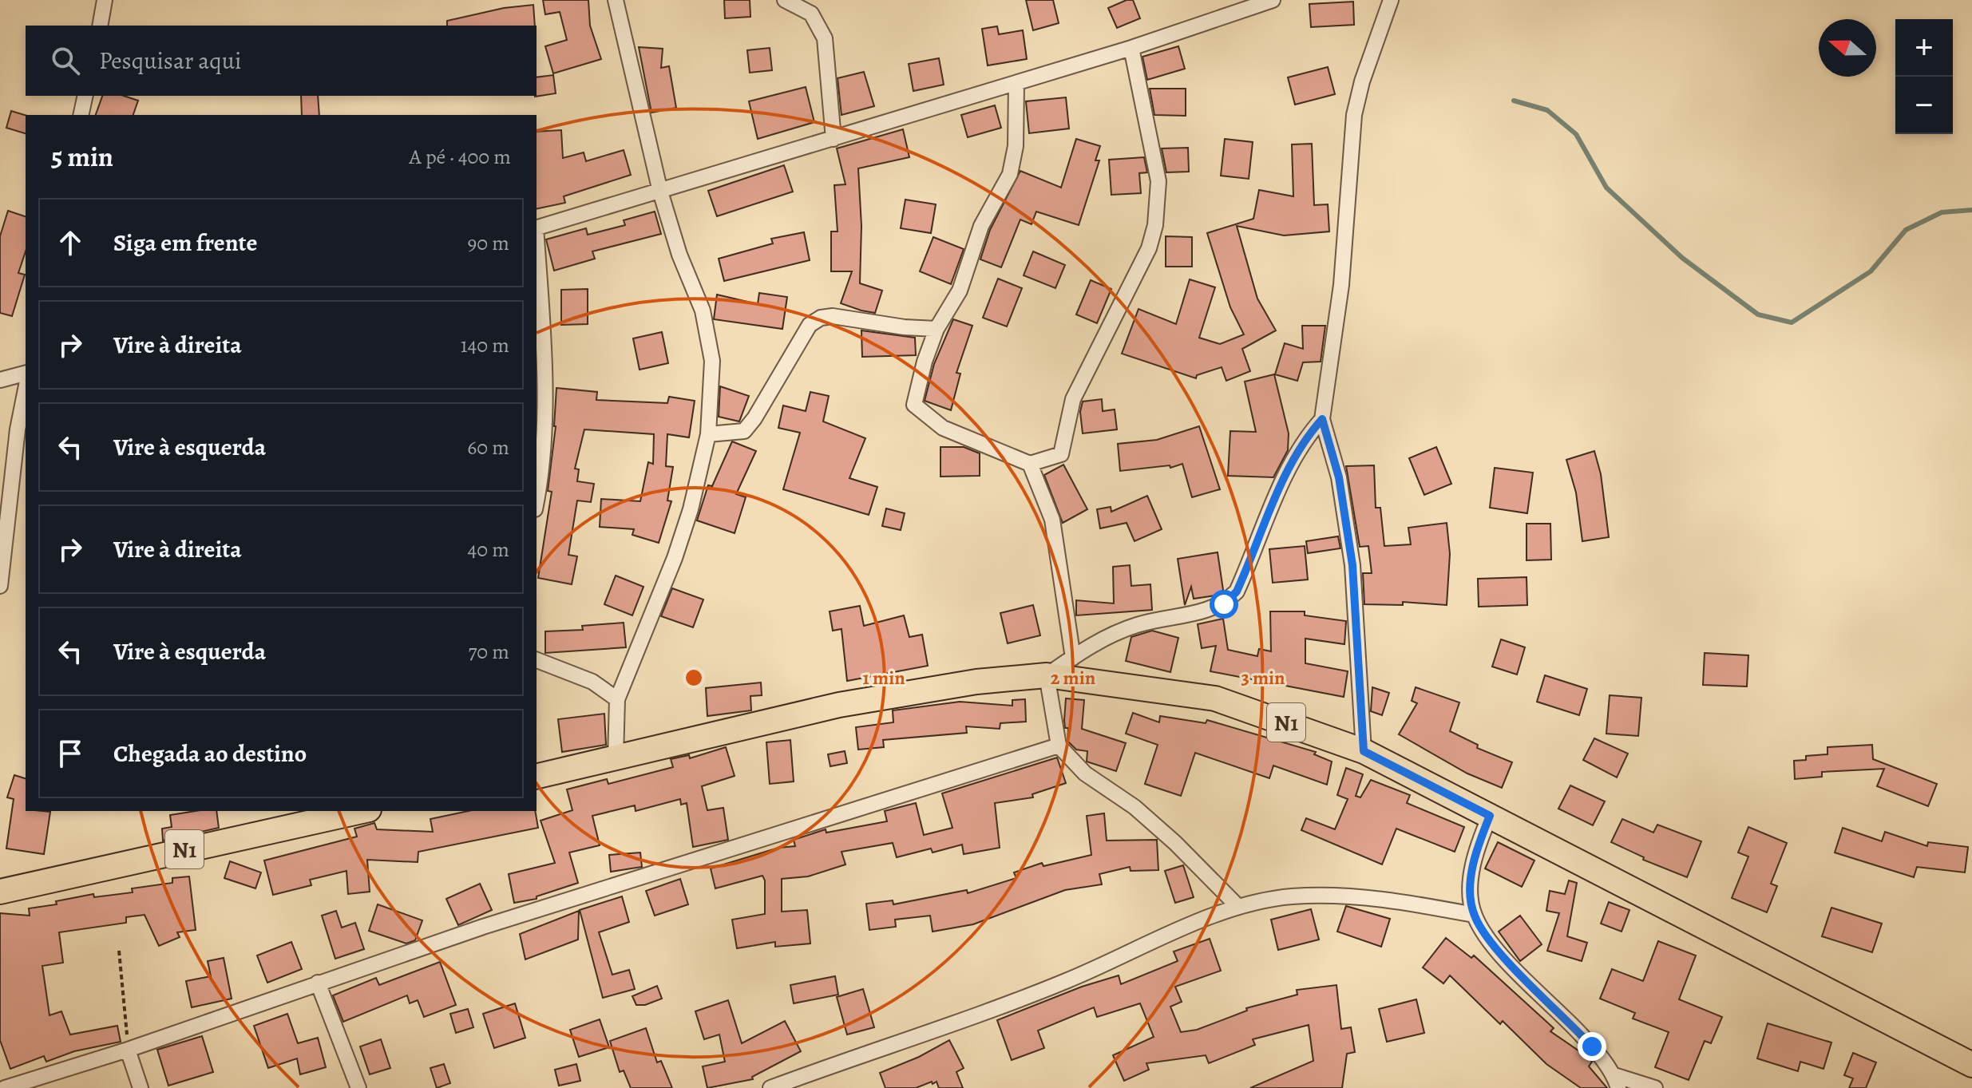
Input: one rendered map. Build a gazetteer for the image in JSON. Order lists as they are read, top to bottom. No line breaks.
{"streets":{"main road":["N1"]},"north":"left","page":{"map_buttons":["+","−"],"search":"Pesquisar aqui","heading":["5 min","A pé · 400 m"],"list":[["Siga em frente","90 m"],["Vire à direita","140 m"],["Vire à esquerda","60 m"],["Vire à direita","40 m"],["Vire à esquerda","70 m"],"Chegada ao destino"]},"rings":["1 min","2 min","3 min"]}
